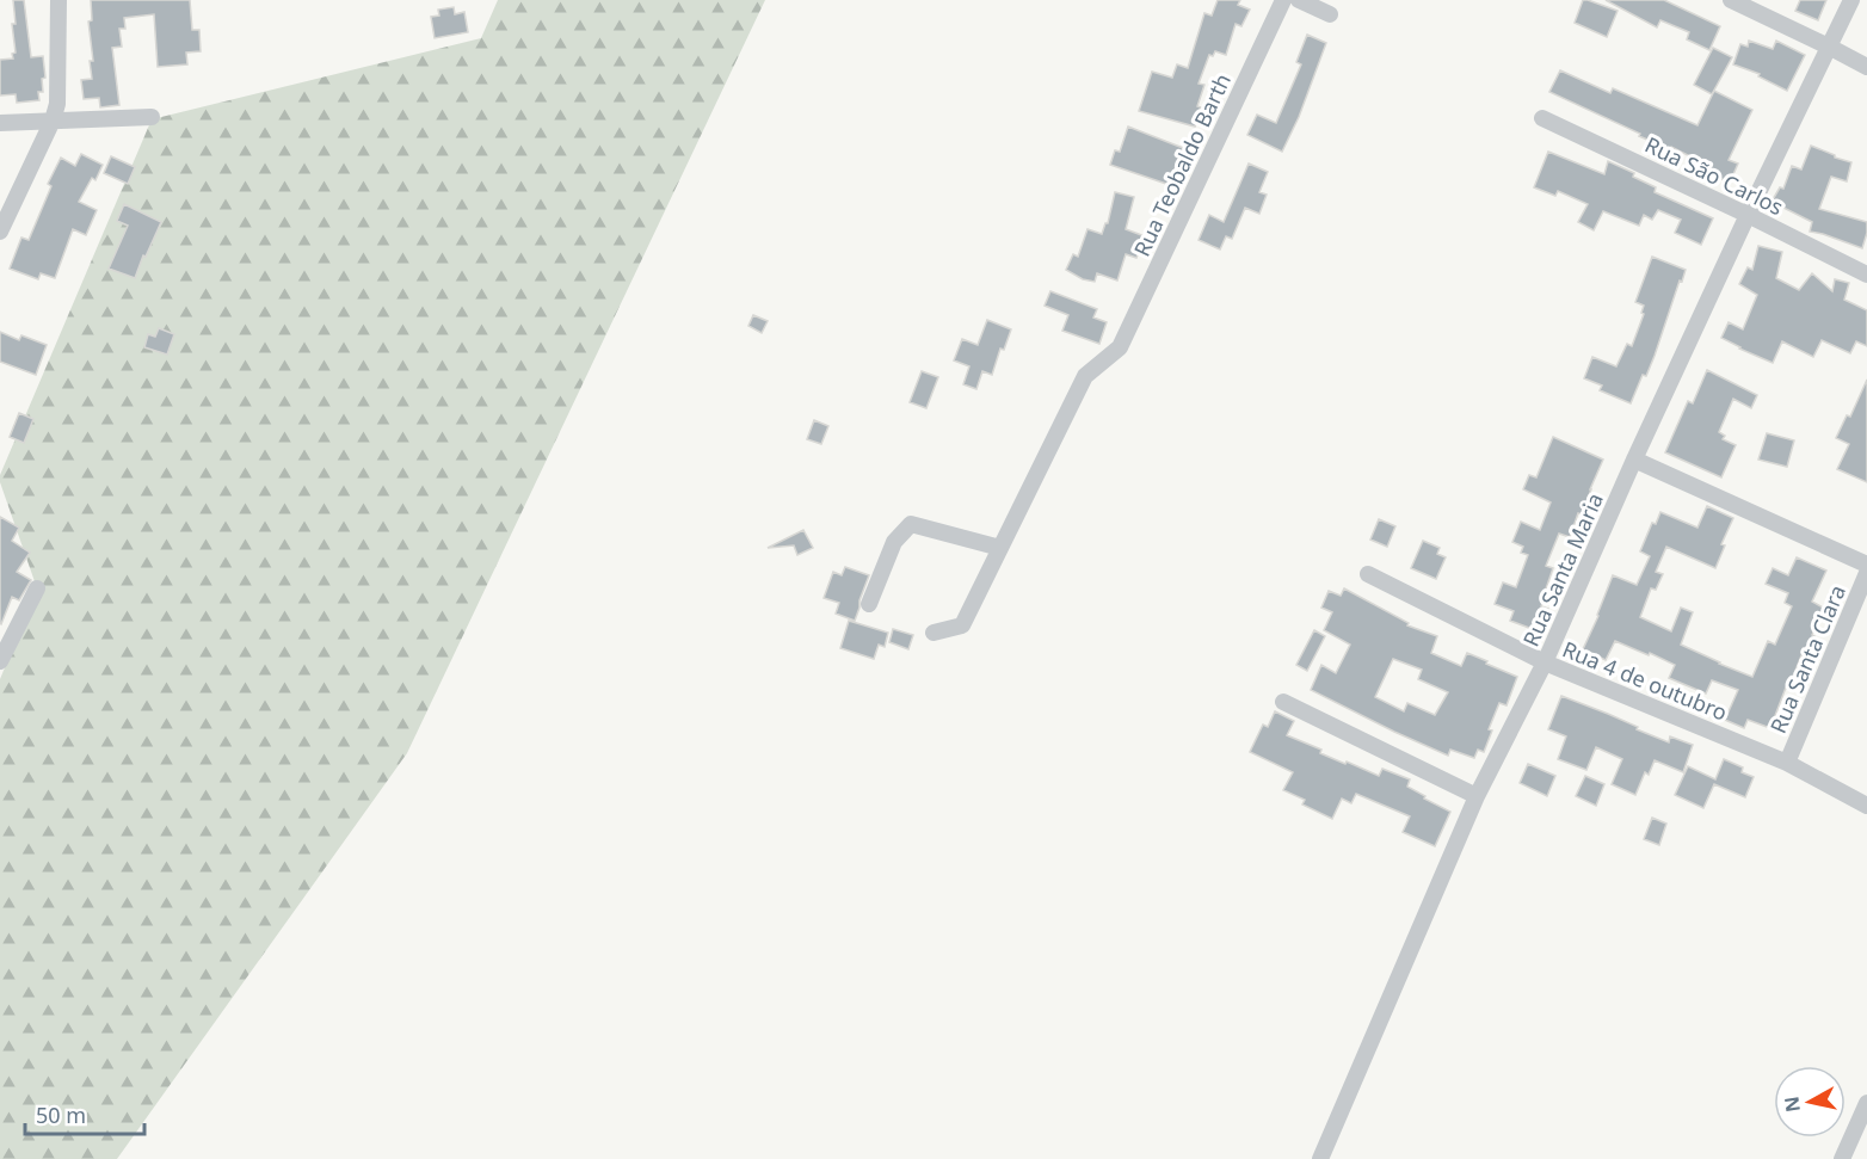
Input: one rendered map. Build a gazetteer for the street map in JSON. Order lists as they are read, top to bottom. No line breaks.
{"streets":{"street":["Rua Teobaldo Barth","Rua São Carlos","Rua Santa Maria","Rua Santa Clara","Rua 4 de outubro"]},"crossings":[["Rua São Carlos","Rua Santa Maria"],["Rua Santa Maria","Rua 4 de outubro"],["Rua Santa Clara","Rua 4 de outubro"]],"scale_bar":"50 m","north":"left"}
